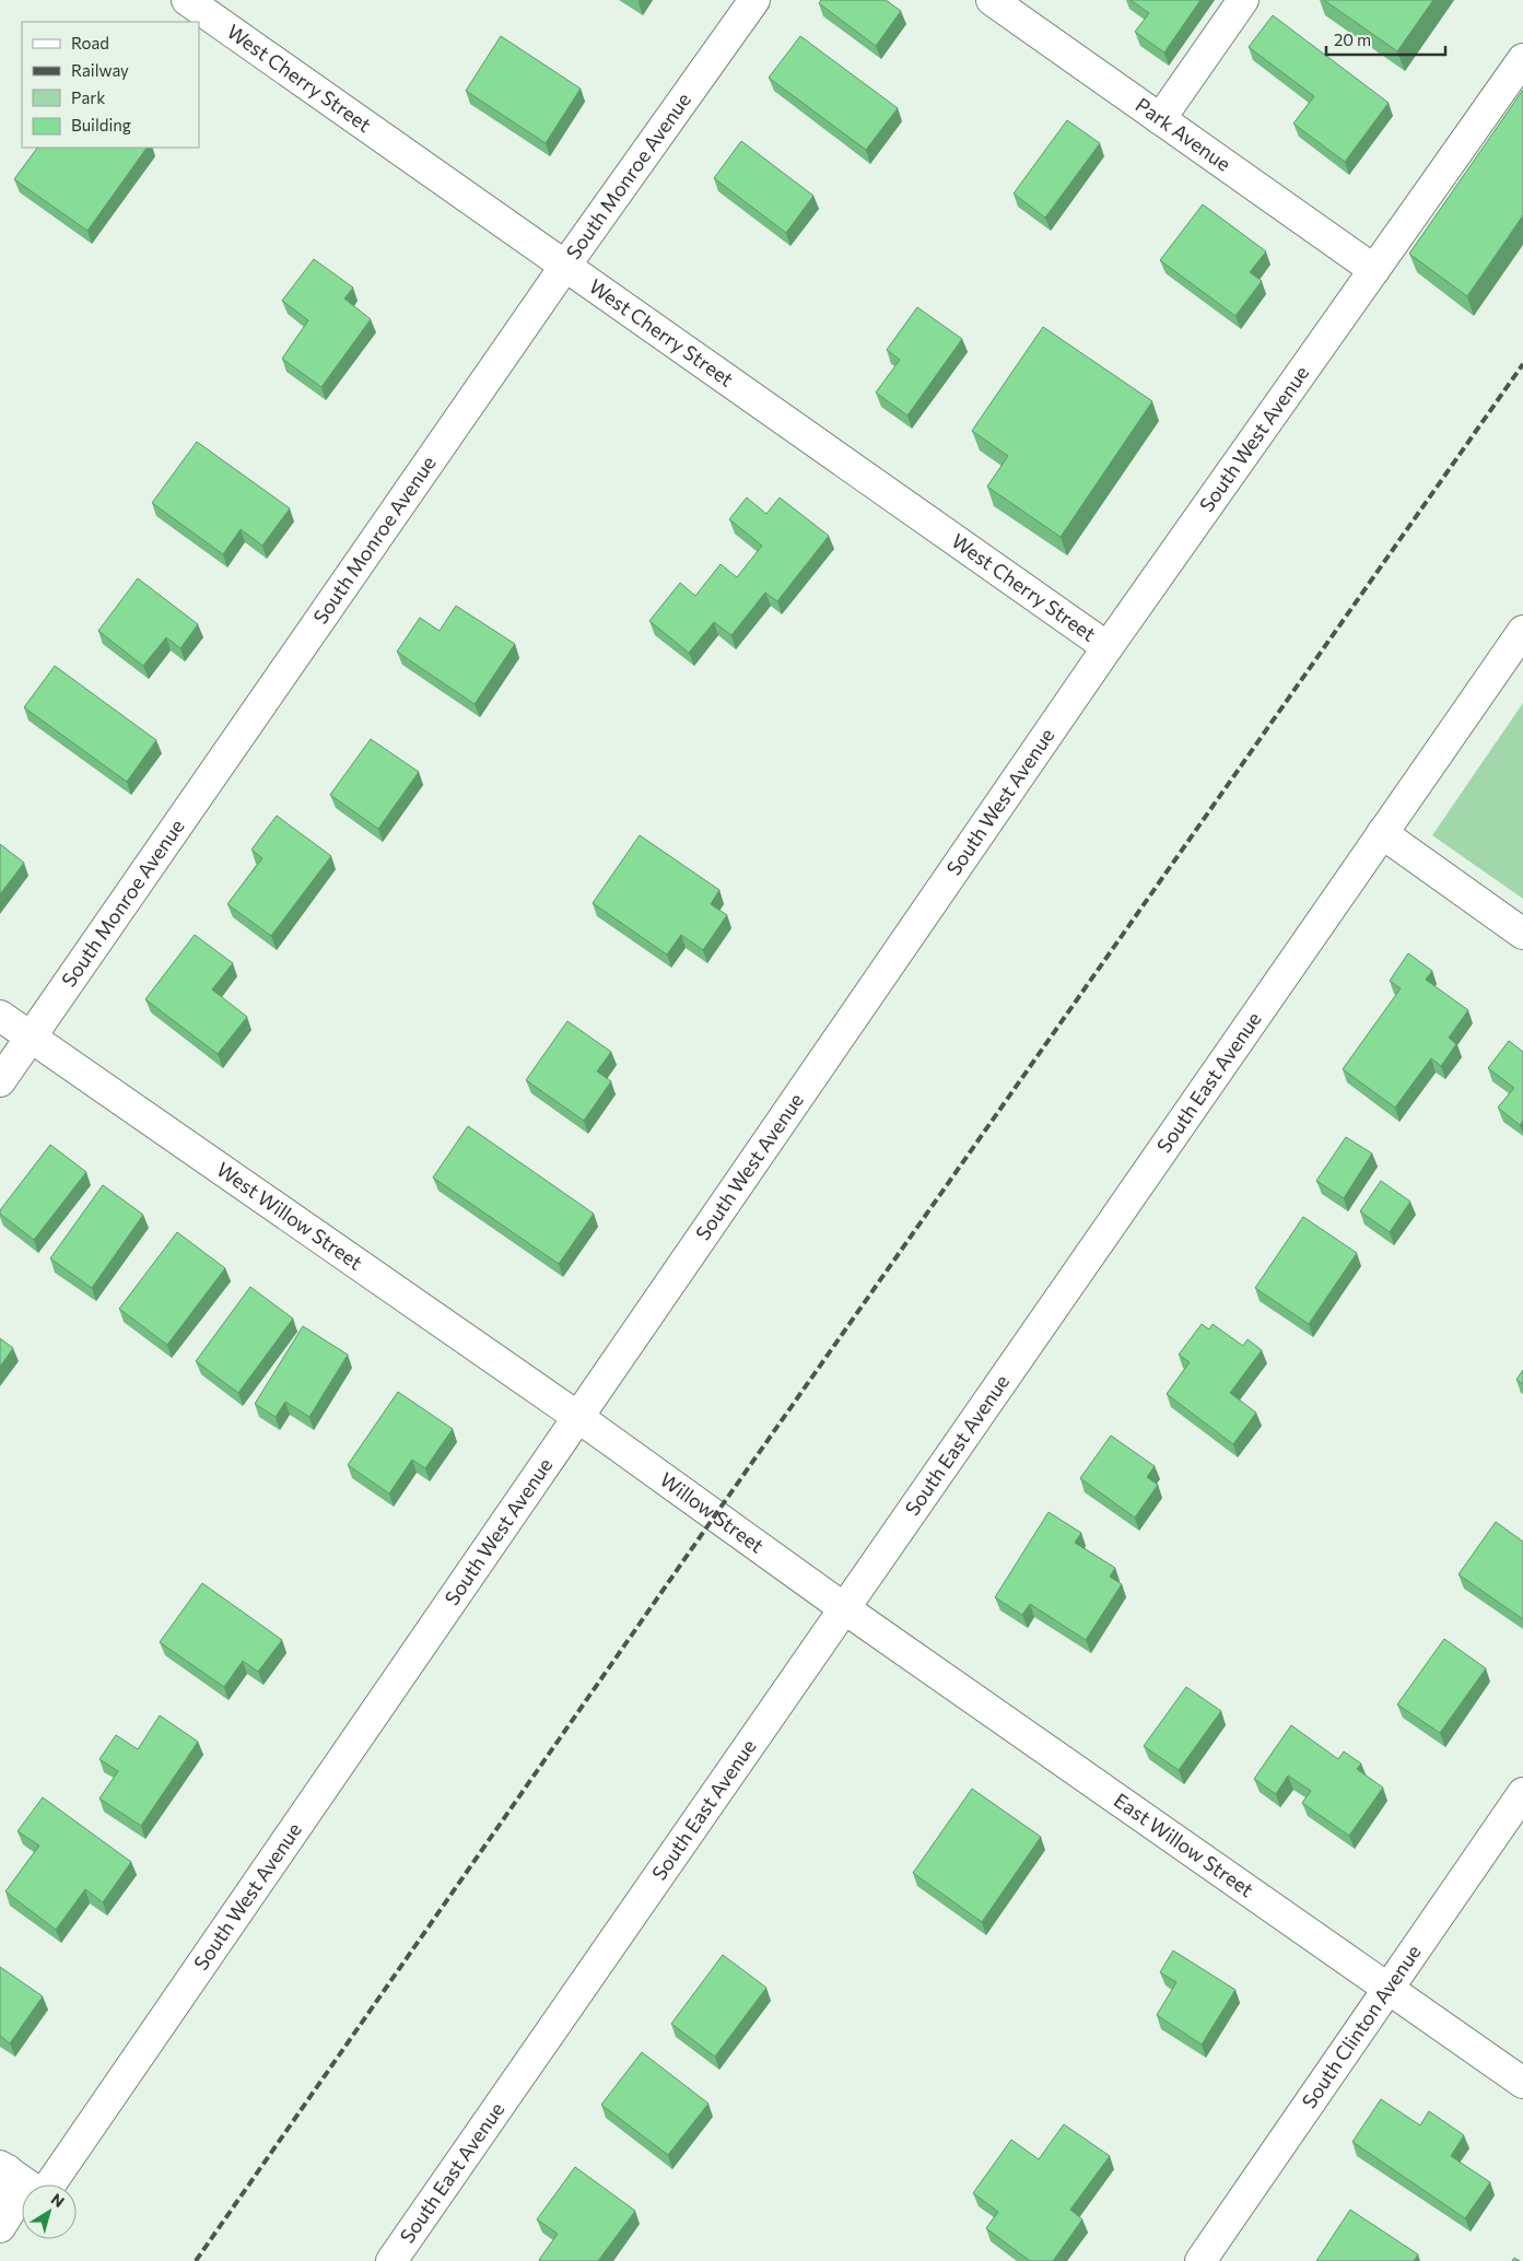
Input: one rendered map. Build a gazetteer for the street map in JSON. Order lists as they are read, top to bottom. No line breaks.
{"streets":{"street":["West Cherry Street","Park Avenue","South Monroe Avenue","South West Avenue","South East Avenue","West Willow Street","Willow Street","East Willow Street","South Clinton Avenue"]},"crossings":[["West Cherry Street","South Monroe Avenue"],["West Cherry Street","South West Avenue"],["Park Avenue","South West Avenue"],["South Monroe Avenue","West Willow Street"],["South West Avenue","West Willow Street"],["South West Avenue","Willow Street"],["South East Avenue","Willow Street"],["South East Avenue","East Willow Street"],["West Willow Street","Willow Street"],["Willow Street","East Willow Street"],["East Willow Street","South Clinton Avenue"]],"legend":["Road","Railway","Park","Building"],"scale_bar":"20 m","north":"top right"}
